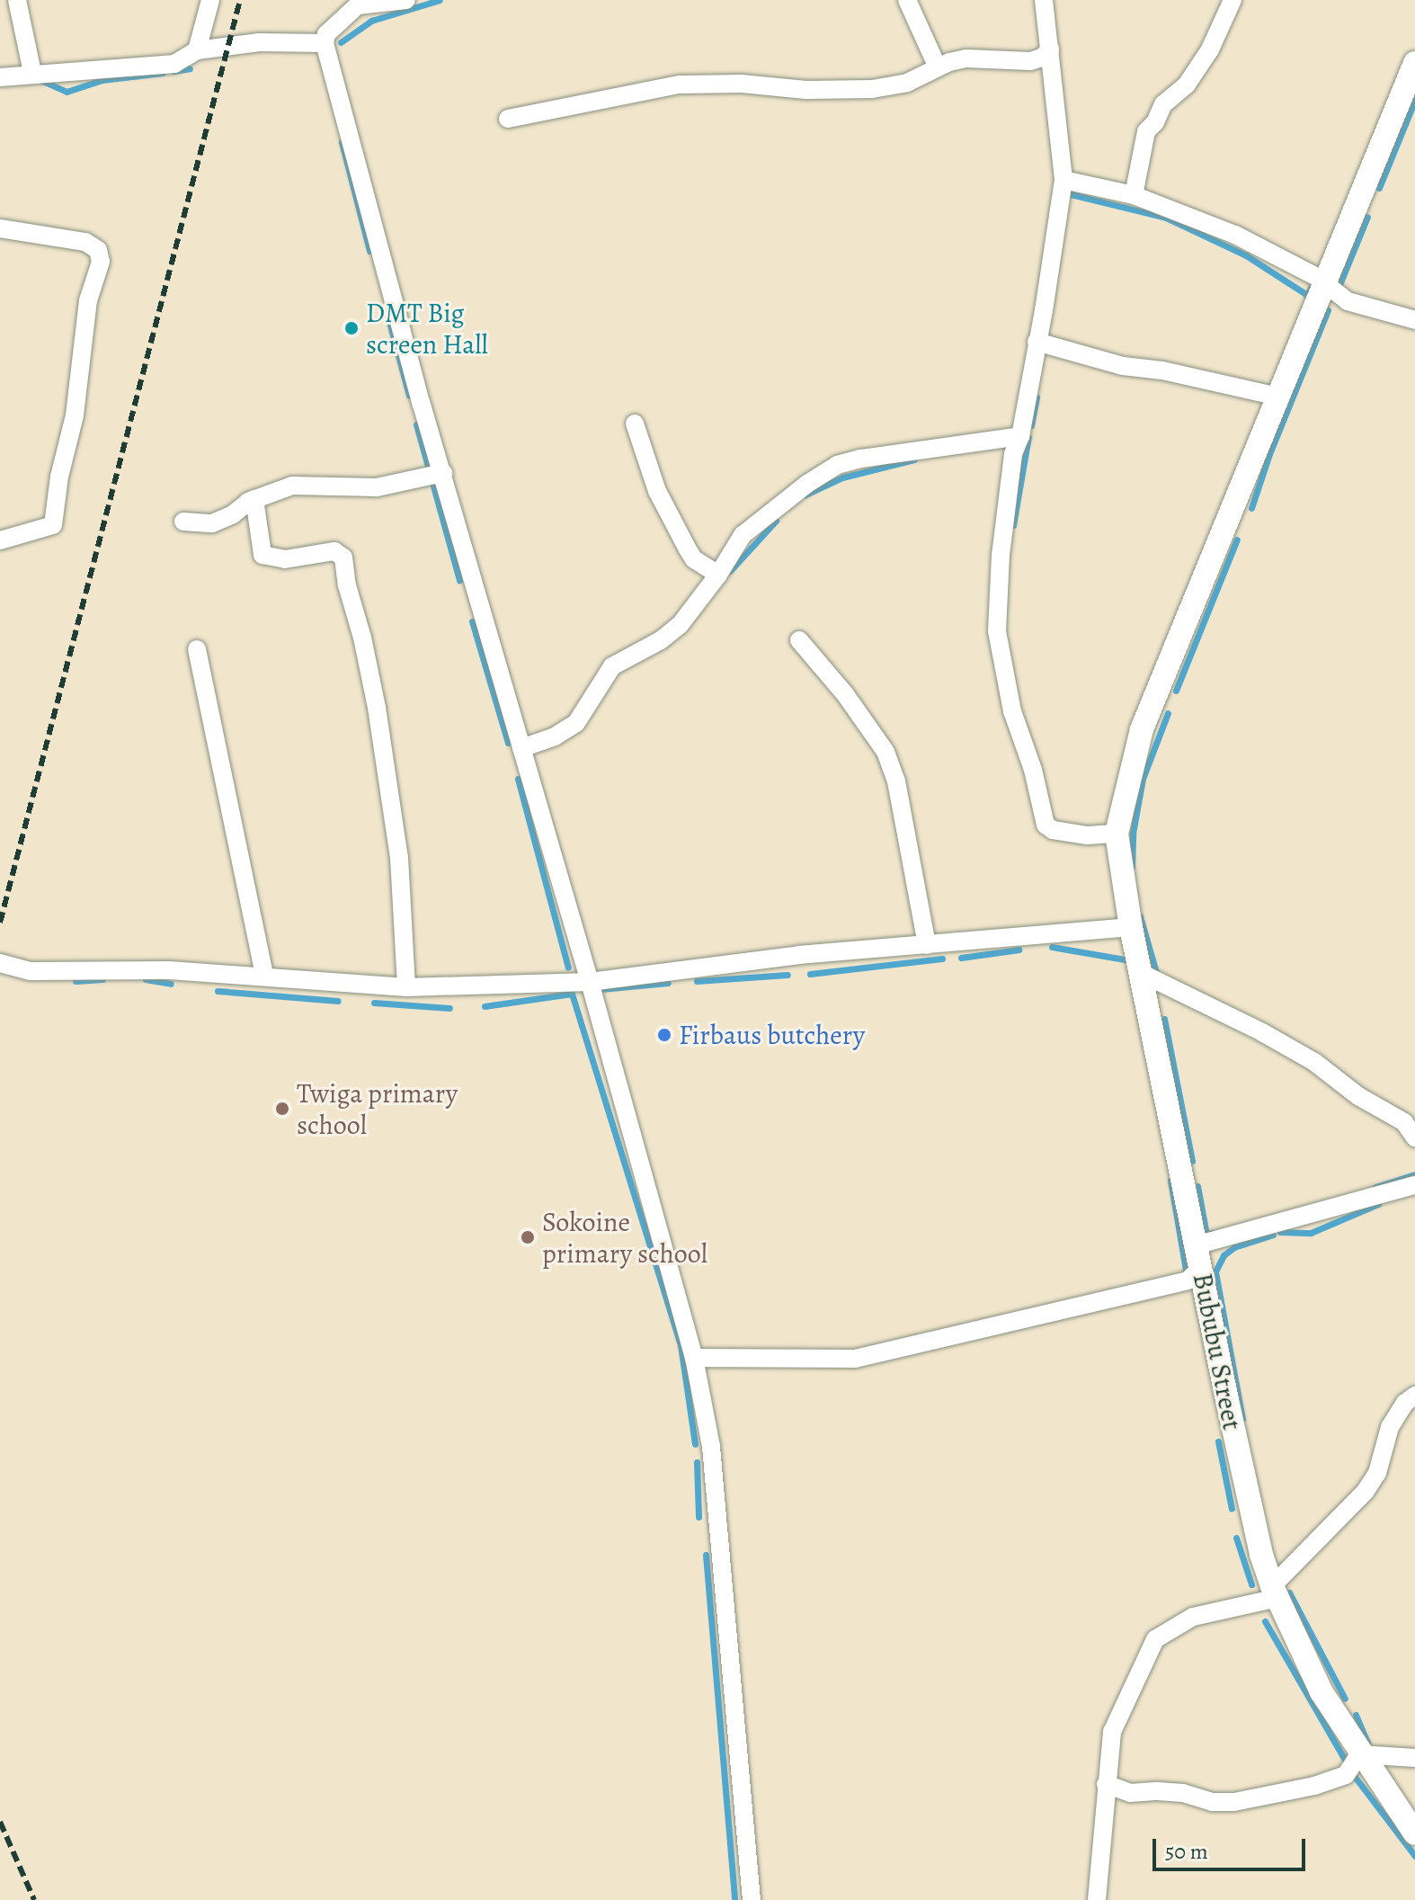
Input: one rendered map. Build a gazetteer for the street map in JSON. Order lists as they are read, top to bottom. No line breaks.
{"streets":{"street":["Bububu Street"]},"places":["DMT Big screen Hall","Firbaus butchery","Twiga primary school","Sokoine primary school"],"scale_bar":"50 m"}
